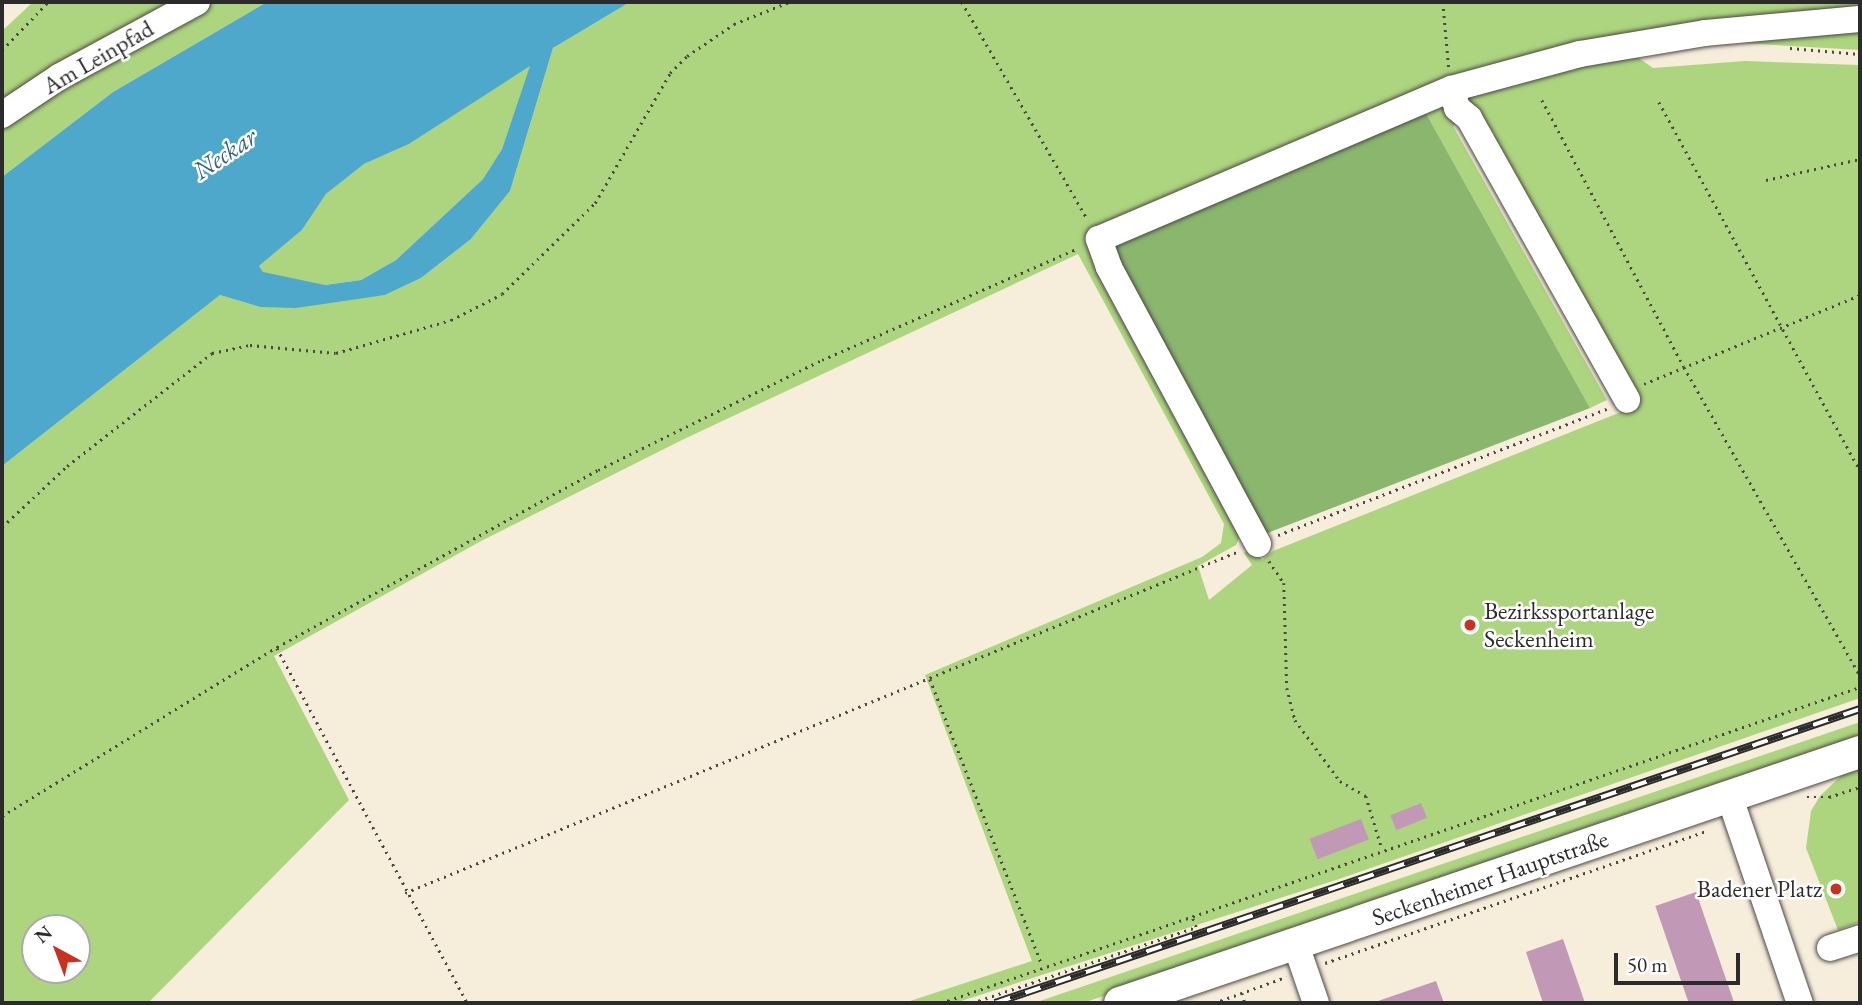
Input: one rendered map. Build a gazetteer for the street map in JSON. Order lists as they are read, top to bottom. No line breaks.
{"streets":{"main road":["Seckenheimer Hauptstraße"],"street":["Am Leinpfad"]},"water":["Neckar"],"places":["Bezirkssportanlage Seckenheim","Badener Platz"],"scale_bar":"50 m","north":"top left"}
